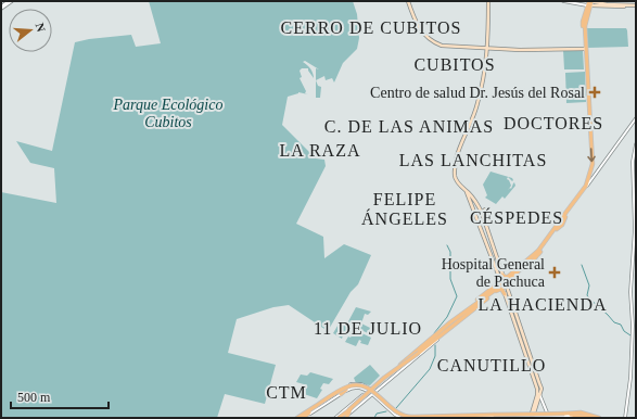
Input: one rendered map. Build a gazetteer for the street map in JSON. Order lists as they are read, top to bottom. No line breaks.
{"districts":["CERRO DE CUBITOS","CUBITOS","DOCTORES","C. DE LAS ANIMAS","LA RAZA","LAS LANCHITAS","FELIPE ÁNGELES","CÉSPEDES","LA HACIENDA","11 DE JULIO","CANUTILLO","CTM"],"parks":["Parque Ecológico Cubitos"],"places":{"health":["Centro de salud Dr. Jesús del Rosal","Hospital General de Pachuca"]},"scale_bar":"500 m","north":"right"}
